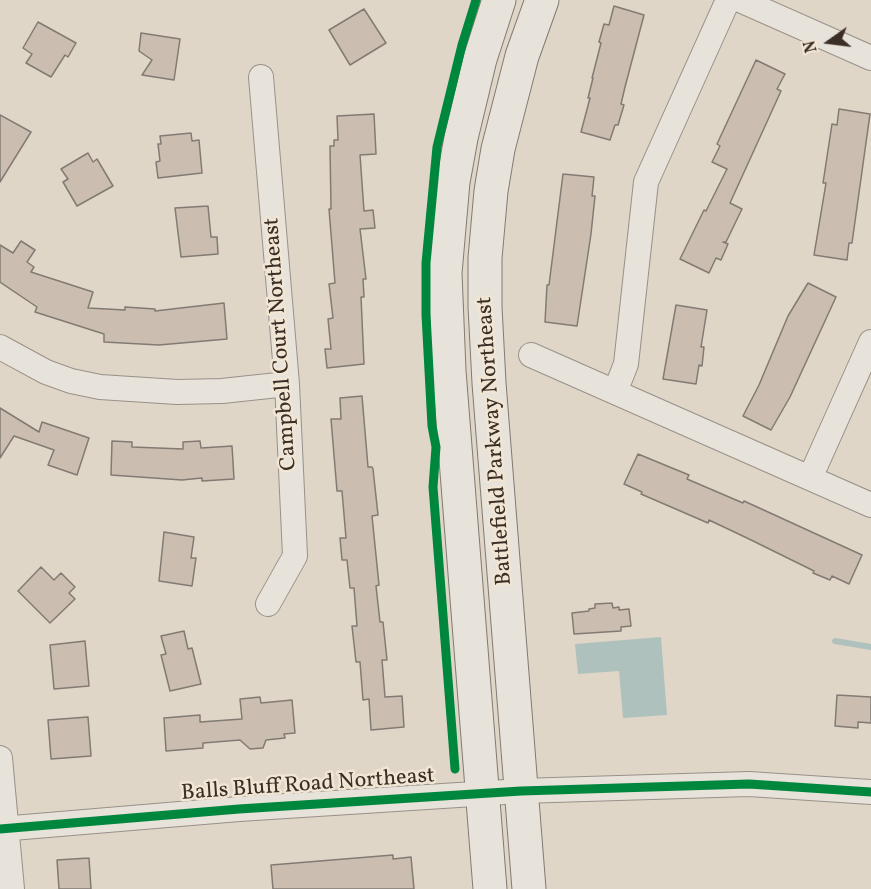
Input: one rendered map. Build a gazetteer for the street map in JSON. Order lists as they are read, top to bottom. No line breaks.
{"streets":{"main road":["Battlefield Parkway Northeast"],"street":["Campbell Court Northeast","Balls Bluff Road Northeast"]},"crossings":[["Battlefield Parkway Northeast","Balls Bluff Road Northeast"]],"north":"left"}
